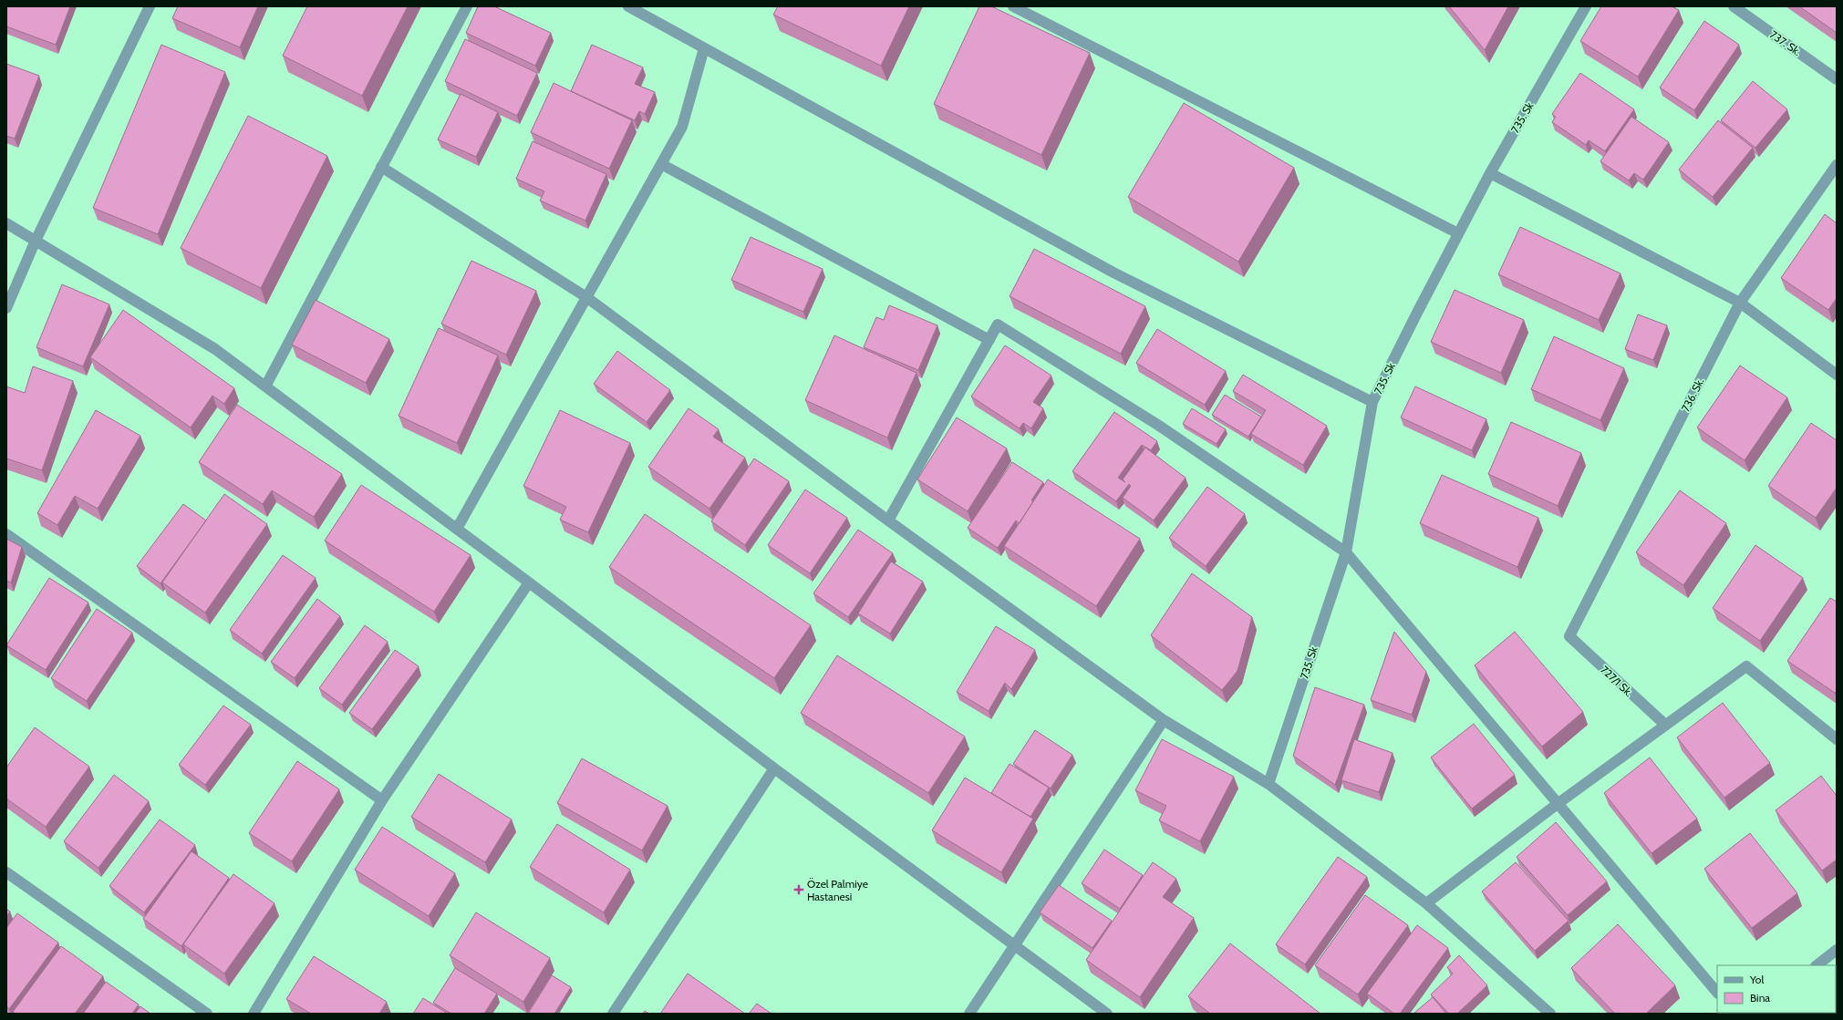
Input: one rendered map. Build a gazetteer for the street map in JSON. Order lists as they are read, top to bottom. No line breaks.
{"streets":{"street":["737. Sk.","735. Sk","736. Sk.","727/1 Sk."]},"crossings":[["736. Sk.","727/1 Sk."]],"places":{"health":["Özel Palmiye Hastanesi"]},"legend":["Yol","Bina"]}
